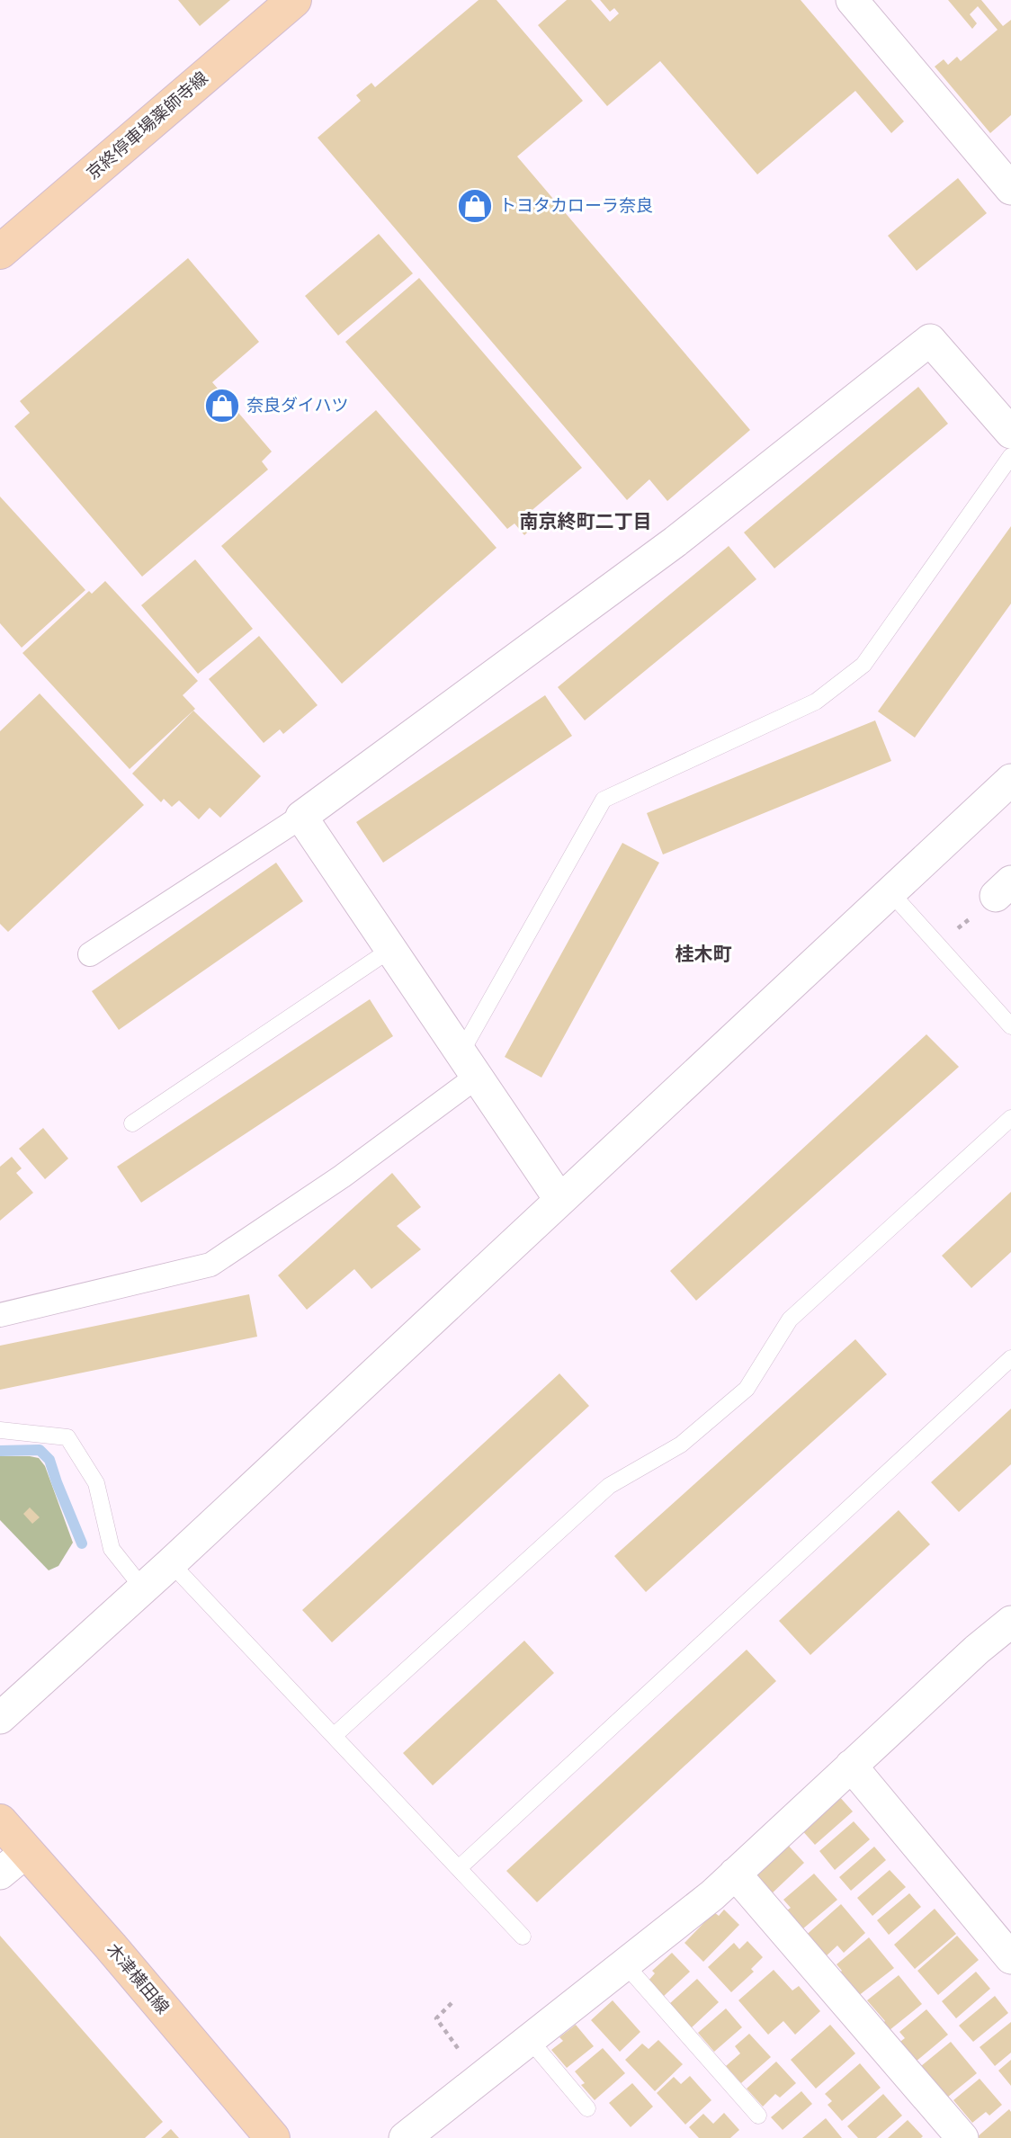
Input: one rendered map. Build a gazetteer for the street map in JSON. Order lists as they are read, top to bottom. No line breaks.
{"streets":{"main road":["京終停車場薬師寺線","木津横田線"]},"districts":["南京終町二丁目","桂木町"],"places":{"shop":["トヨタカローラ奈良","奈良ダイハツ"]}}
